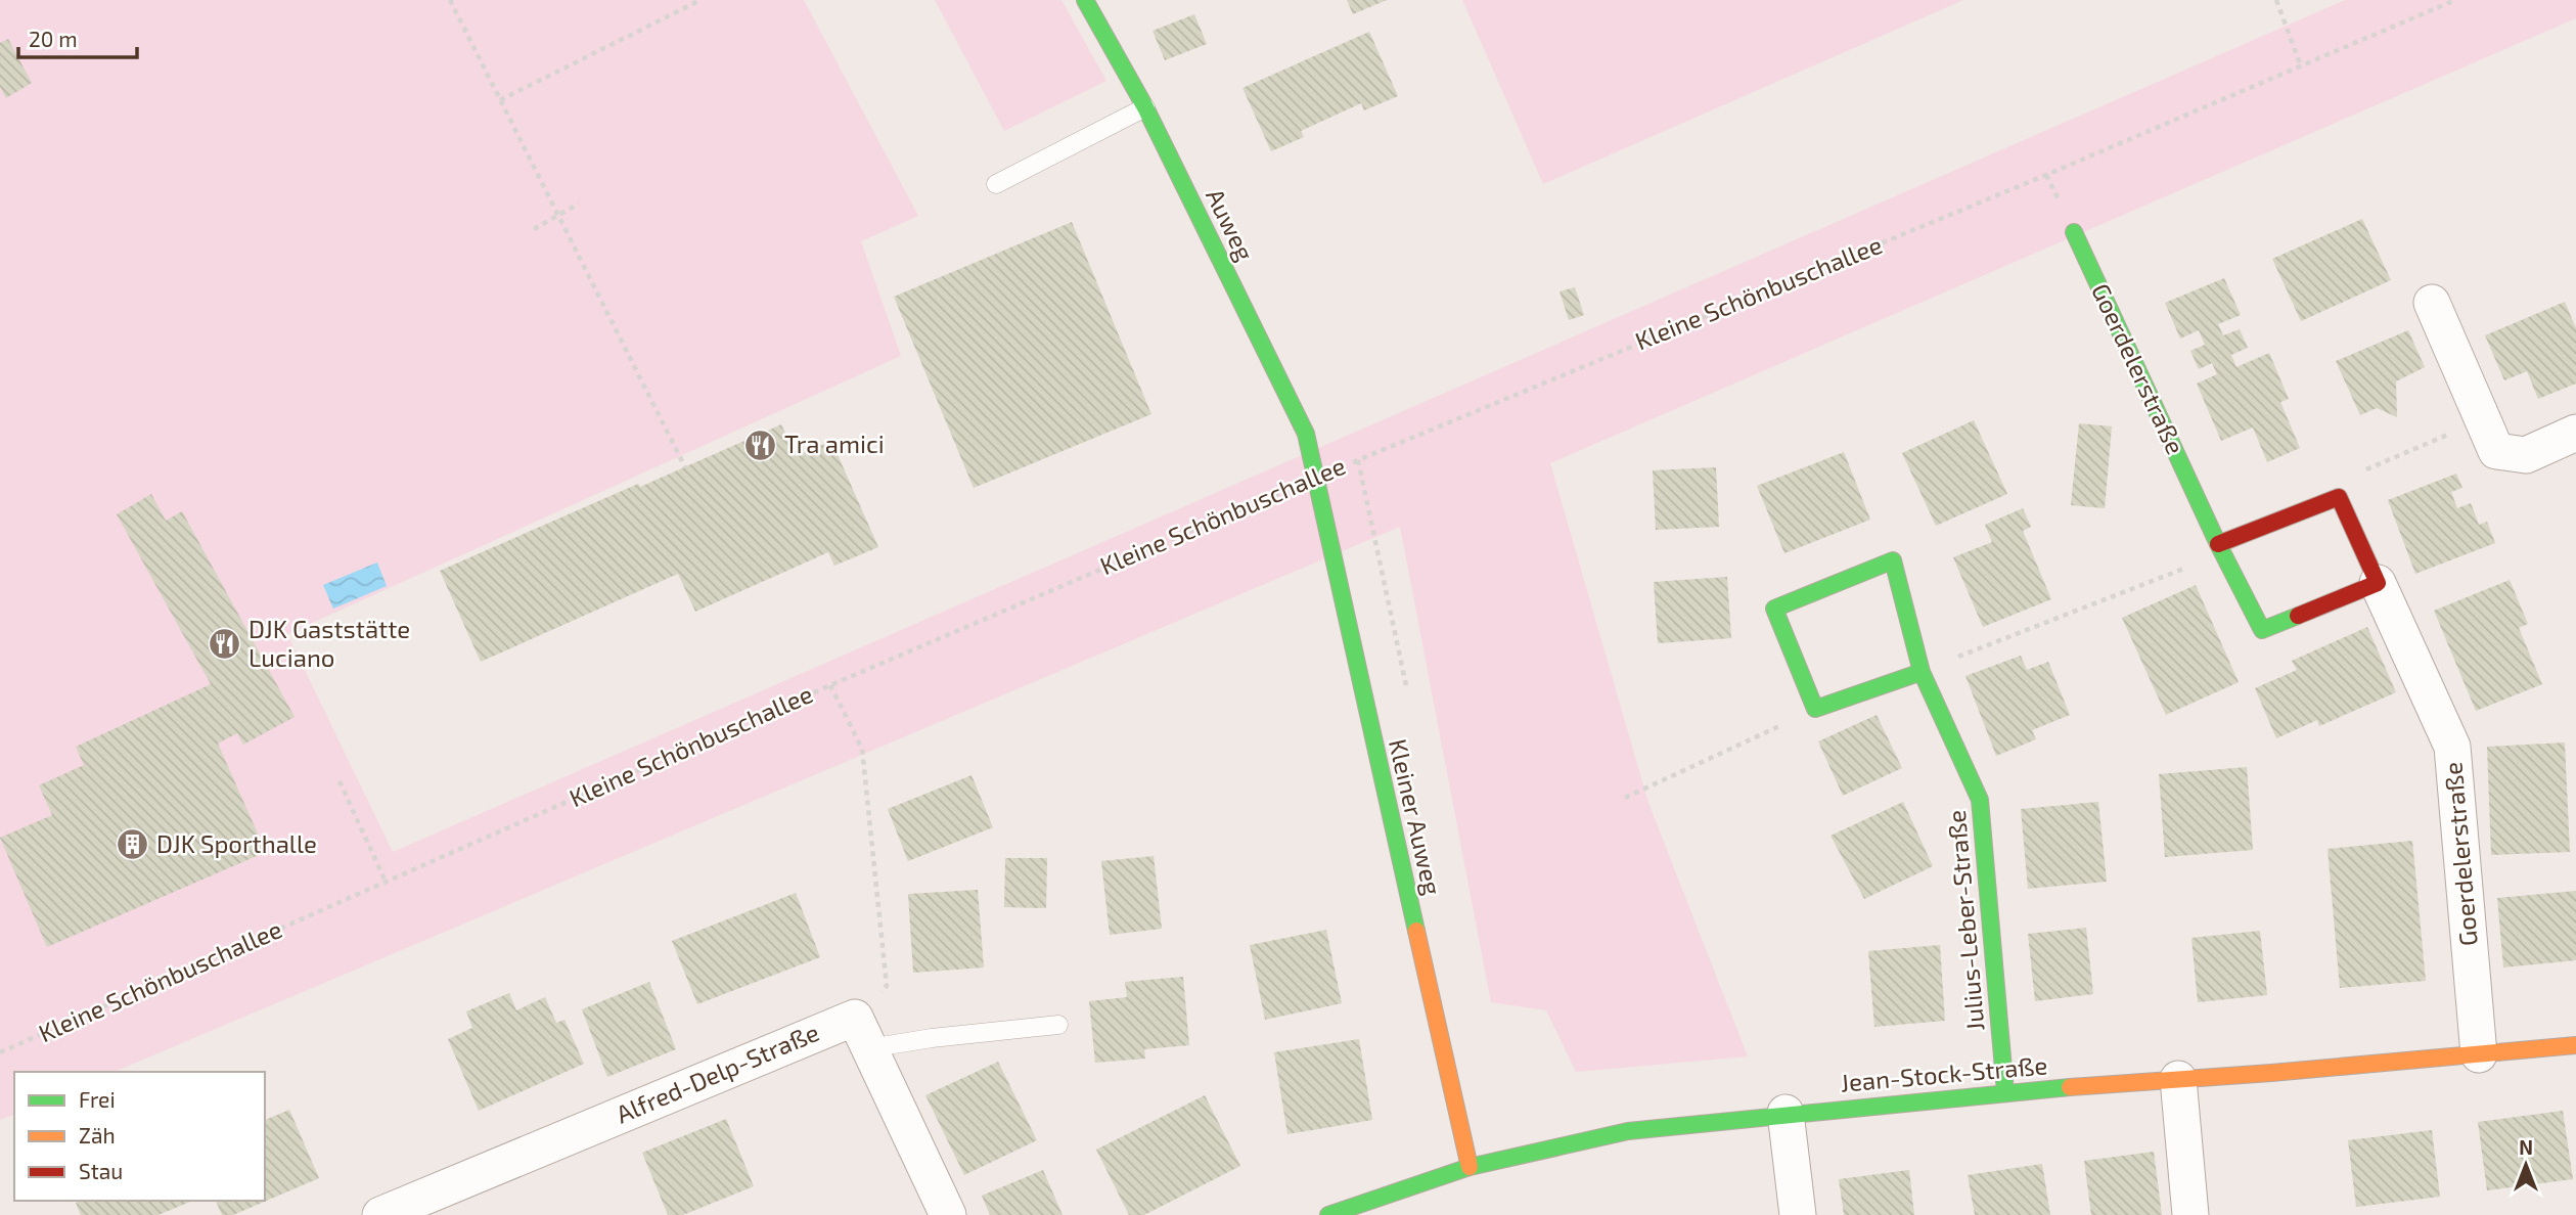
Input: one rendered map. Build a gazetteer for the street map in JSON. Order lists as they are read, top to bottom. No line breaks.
{"streets":{"street":["Auweg","Goerdelerstraße","Kleiner Auweg","Julius-Leber-Straße","Alfred-Delp-Straße","Jean-Stock-Straße"],"path":["Kleine Schönbuschallee"]},"crossings":[["Auweg","Kleine Schönbuschallee"],["Auweg","Kleiner Auweg"],["Kleine Schönbuschallee","Kleiner Auweg"],["Goerdelerstraße","Jean-Stock-Straße"],["Kleiner Auweg","Jean-Stock-Straße"],["Julius-Leber-Straße","Jean-Stock-Straße"]],"places":{"restaurant":["Tra amici","DJK Gaststätte Luciano"],"building":["DJK Sporthalle"]},"legend":["Frei","Zäh","Stau"],"scale_bar":"20 m","north":"top"}
